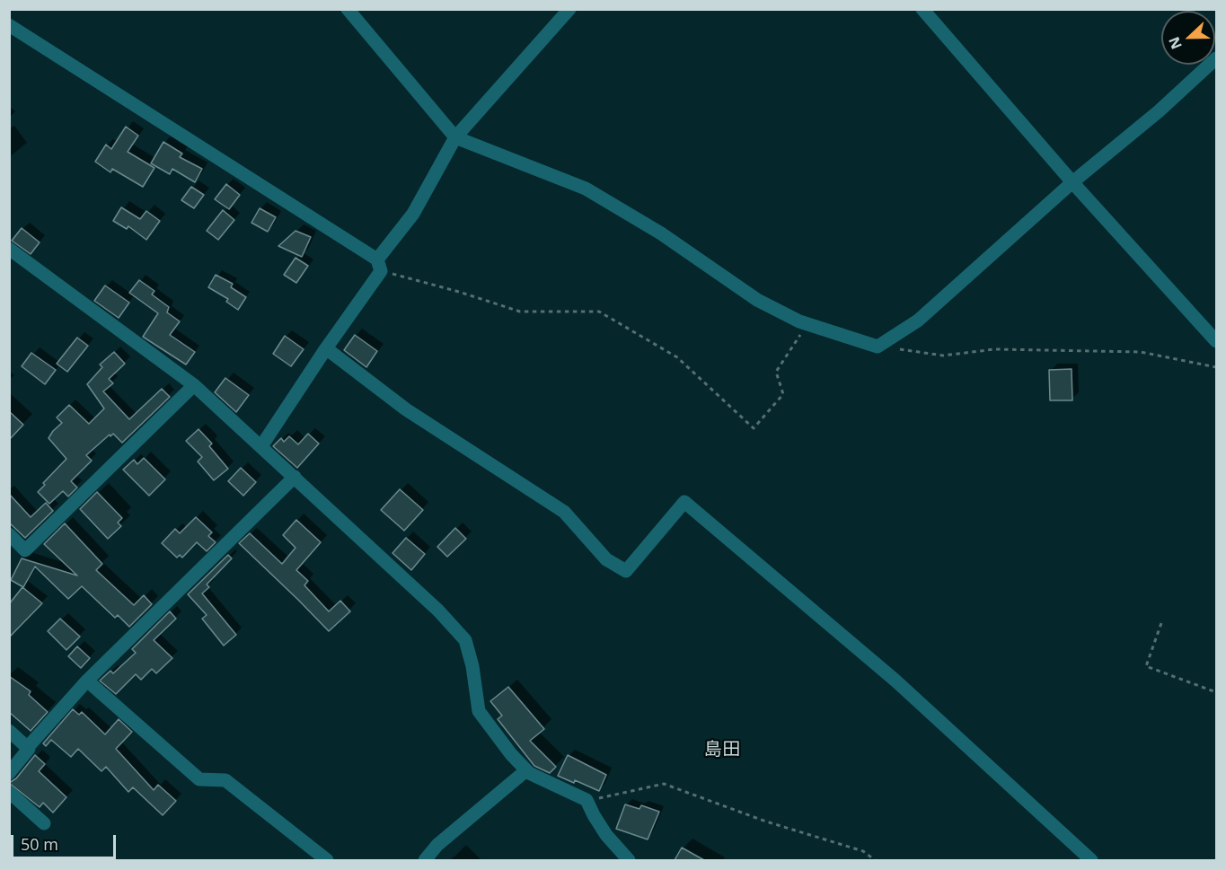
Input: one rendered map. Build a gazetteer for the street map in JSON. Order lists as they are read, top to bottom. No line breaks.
{"districts":["島田"],"scale_bar":"50 m","north":"left"}
